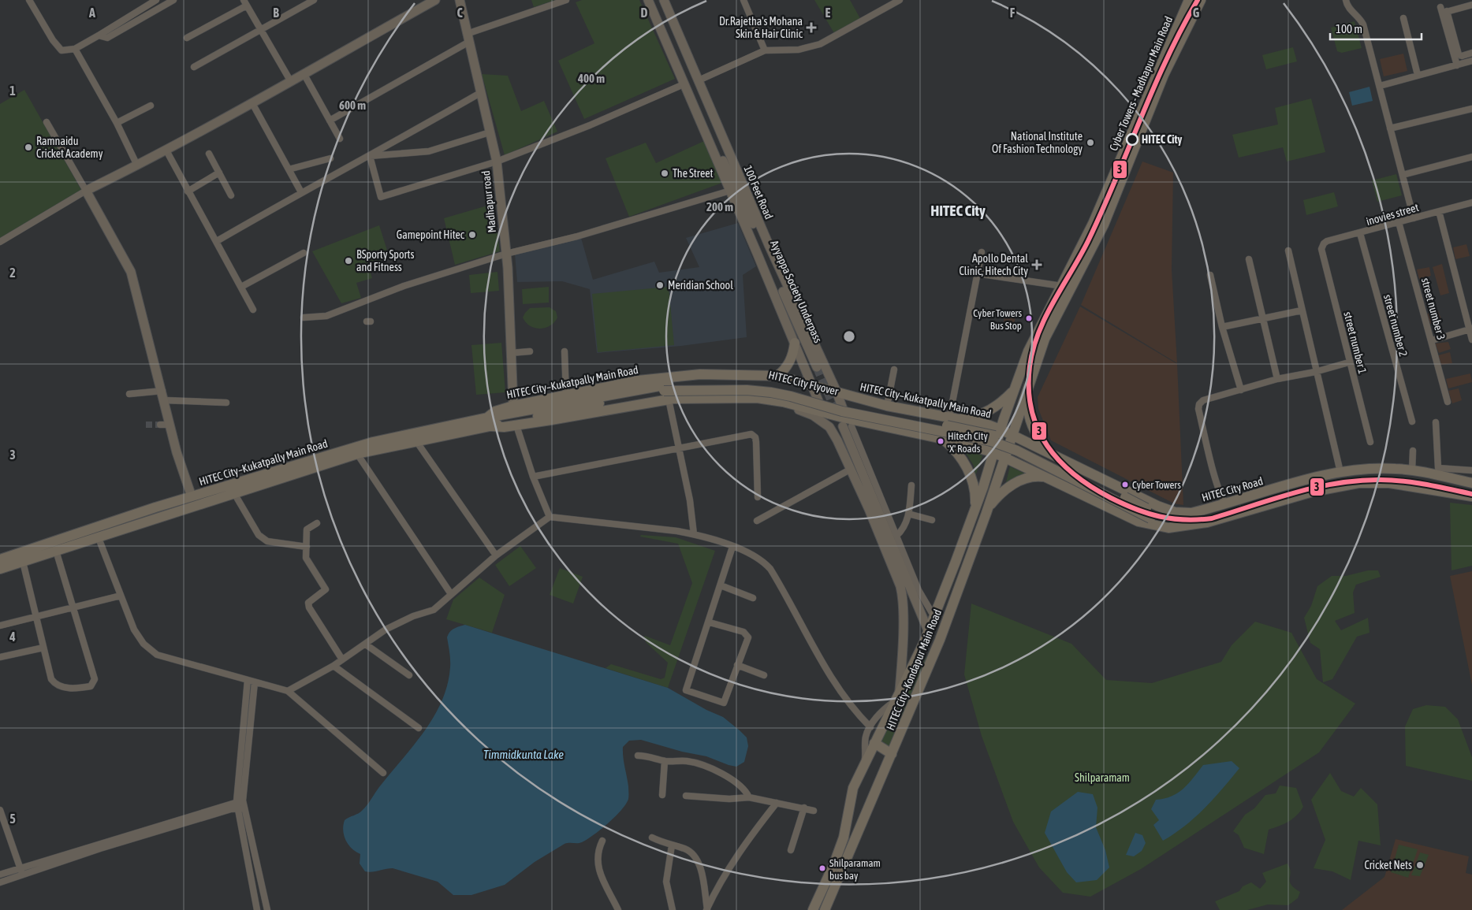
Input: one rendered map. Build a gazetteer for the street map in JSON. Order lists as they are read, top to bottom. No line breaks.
{"streets":{"main road":["Cyber Towers - Madhapur Main Road","100 Feet Road","Madhapur road","Ayyappa Society Underpass","HITEC City–Kukatpally Main Road","HITEC City Flyover","HITEC City Road","HITEC City–Kondapur Main Road"],"street":["inovies street","street number 3","street number 2","street number 1"]},"crossings":[["Cyber Towers - Madhapur Main Road","HITEC City–Kukatpally Main Road"],["Cyber Towers - Madhapur Main Road","HITEC City–Kondapur Main Road"],["100 Feet Road","HITEC City–Kukatpally Main Road"],["Madhapur road","HITEC City–Kukatpally Main Road"],["inovies street","street number 3"],["inovies street","street number 2"],["inovies street","street number 1"],["HITEC City–Kukatpally Main Road","HITEC City Flyover"],["HITEC City–Kukatpally Main Road","HITEC City Road"],["HITEC City–Kukatpally Main Road","HITEC City–Kondapur Main Road"],["HITEC City Flyover","HITEC City Road"],["HITEC City Road","HITEC City–Kondapur Main Road"]],"districts":["HITEC City"],"water":["Timmidkunta Lake"],"parks":["Shilparamam"],"places":{"health":["Dr.Rajetha's Mohana Skin & Hair Clinic","Apollo Dental Clinic, Hitech City"],"other":["HITEC City","National Institute Of Fashion Technology","Ramnaidu Cricket Academy","The Street","Gamepoint Hitec","BSporty Sports and Fitness","Meridian School","Cyber Towers Bus Stop","Hitech City 'X' Roads","Cyber Towers","Cricket Nets","Shilparamam bus bay"]},"lines":["metro line 3"],"scale_bar":"100 m","grid":{"columns":["A","B","C","D","E","F","G"],"rows":["1","2","3","4","5"]},"rings":["400 m","600 m","200 m"]}
